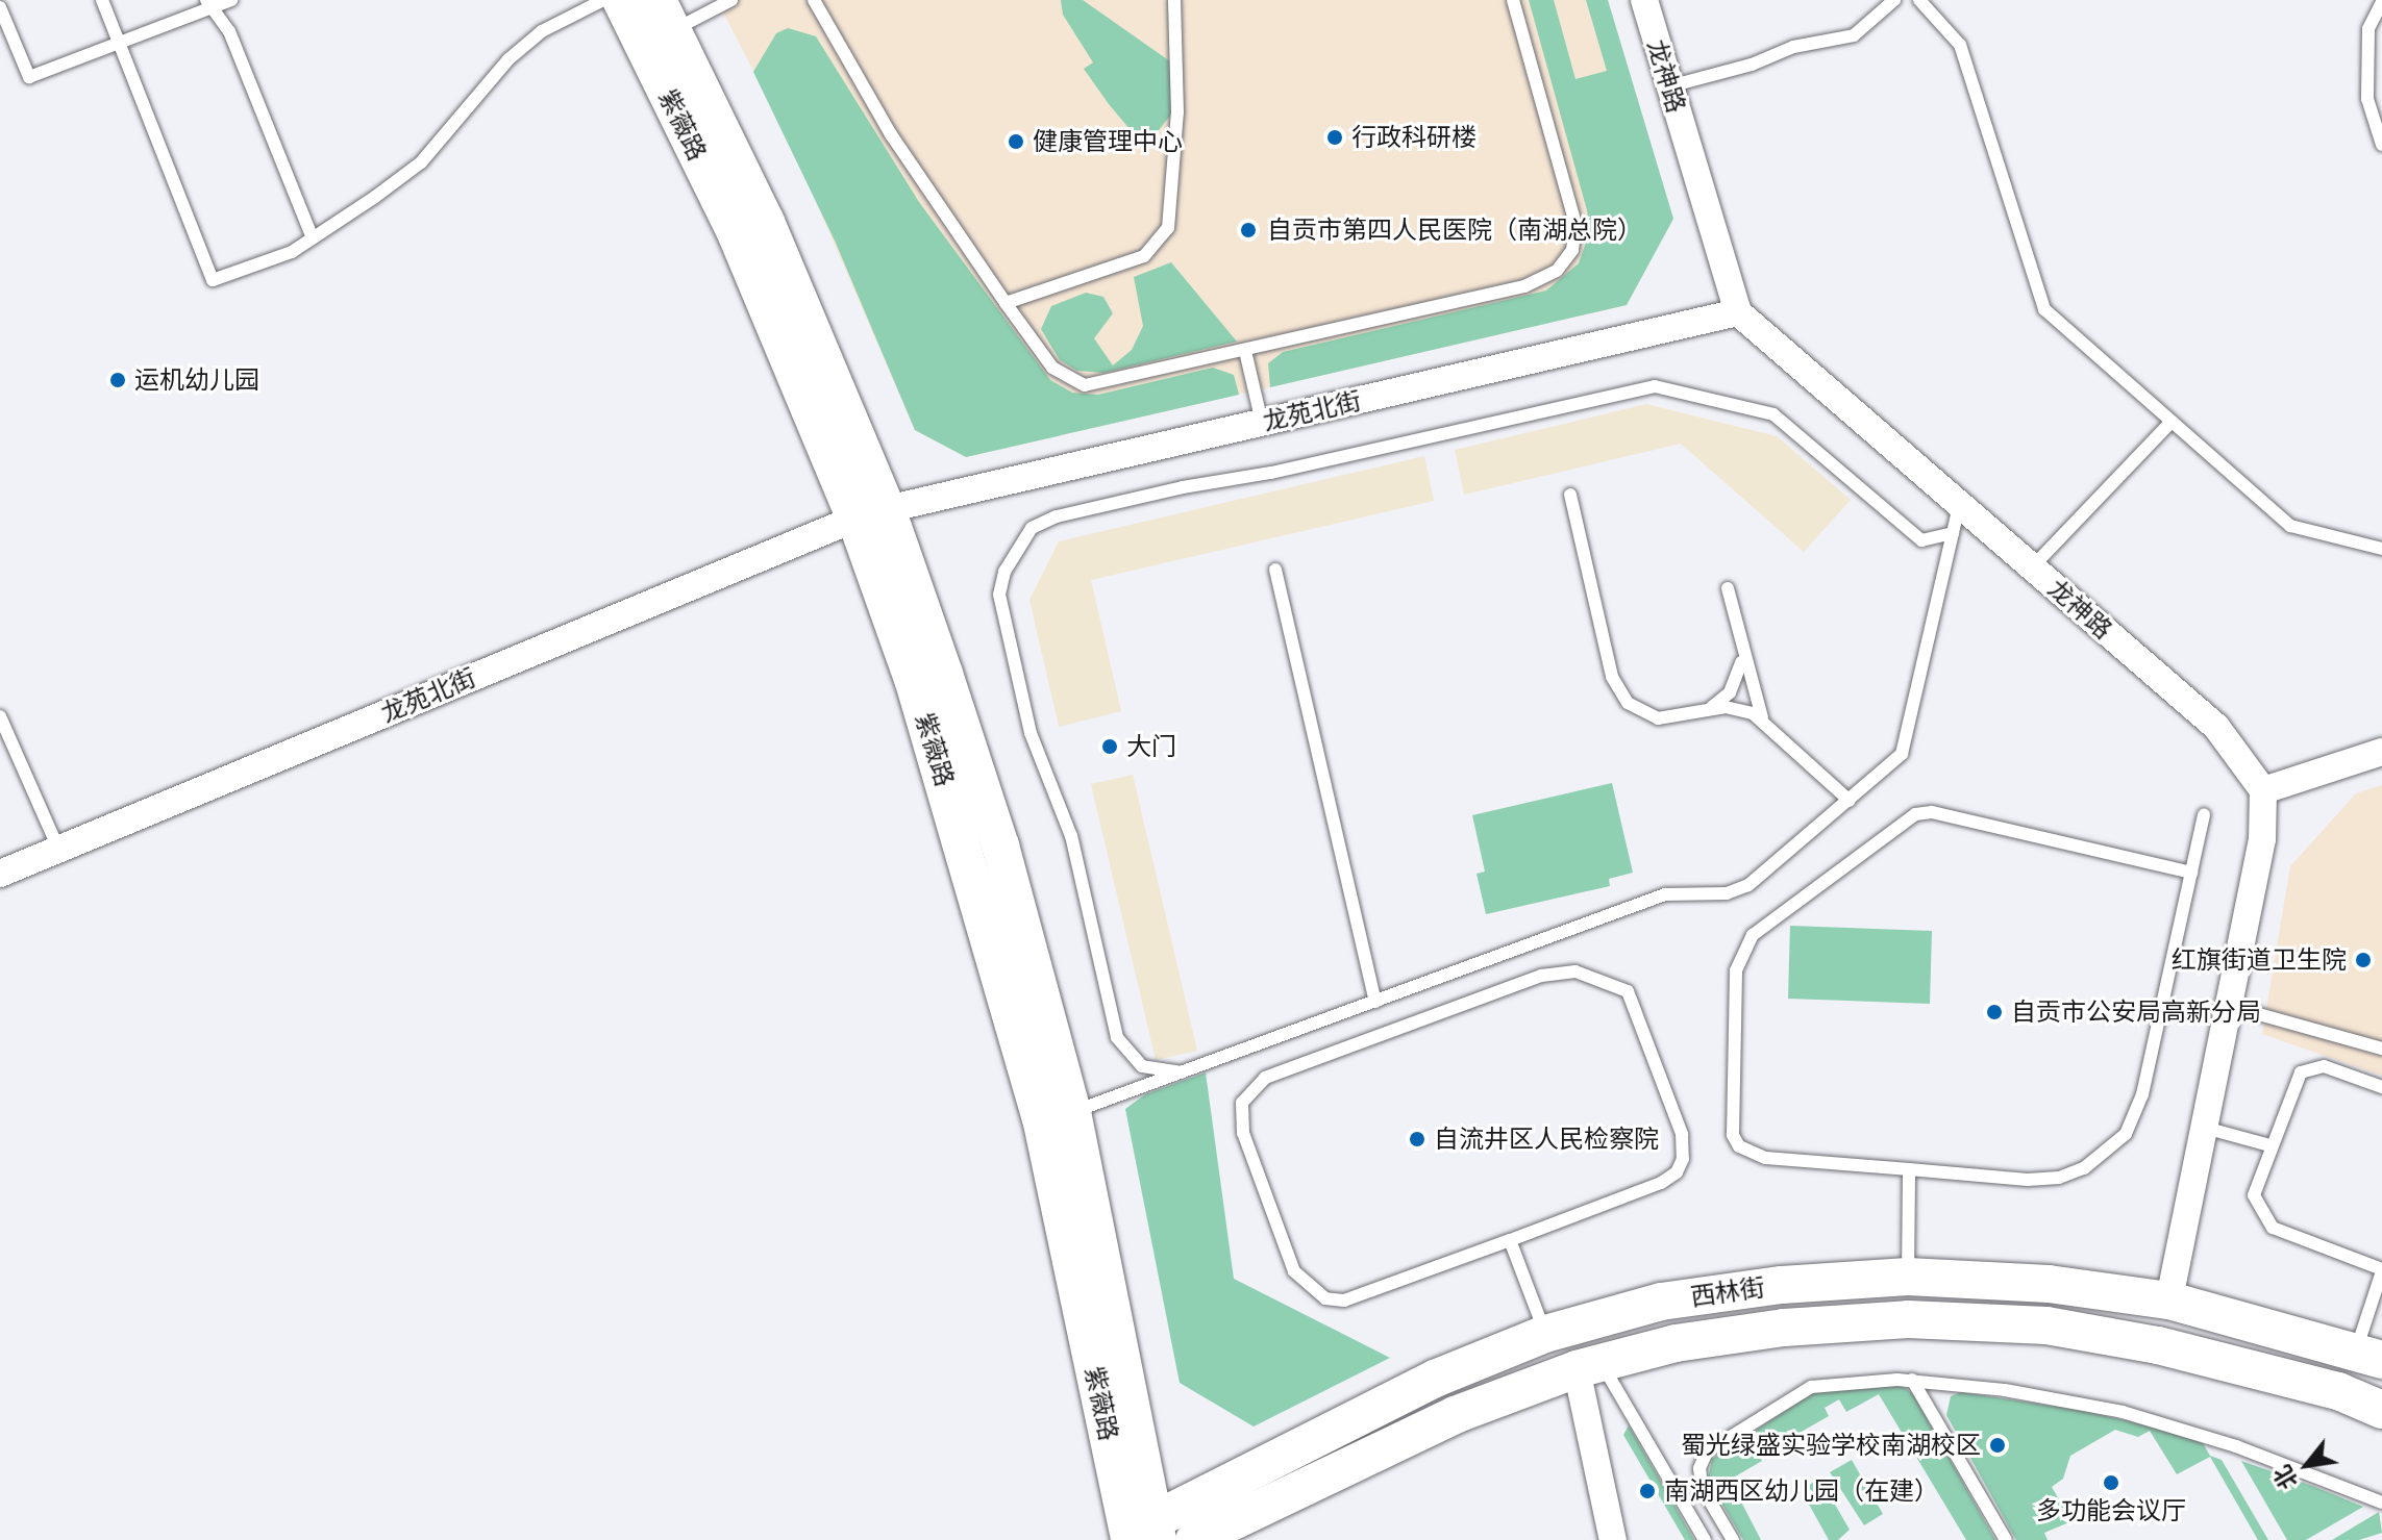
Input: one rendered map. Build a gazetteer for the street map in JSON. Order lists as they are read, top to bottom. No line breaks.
{"streets":{"main road":["紫薇路","西林街"],"street":["龙神路","龙苑北街"]},"crossings":[["龙神路","龙苑北街"],["紫薇路","龙苑北街"],["紫薇路","西林街"]],"places":["行政科研楼","健康管理中心","自贡市第四人民医院（南湖总院）","运机幼儿园","大门","红旗街道卫生院","自贡市公安局高新分局","自流井区人民检察院","蜀光绿盛实验学校南湖校区","多功能会议厅","南湖西区幼儿园（在建）"],"north":"bottom left"}
